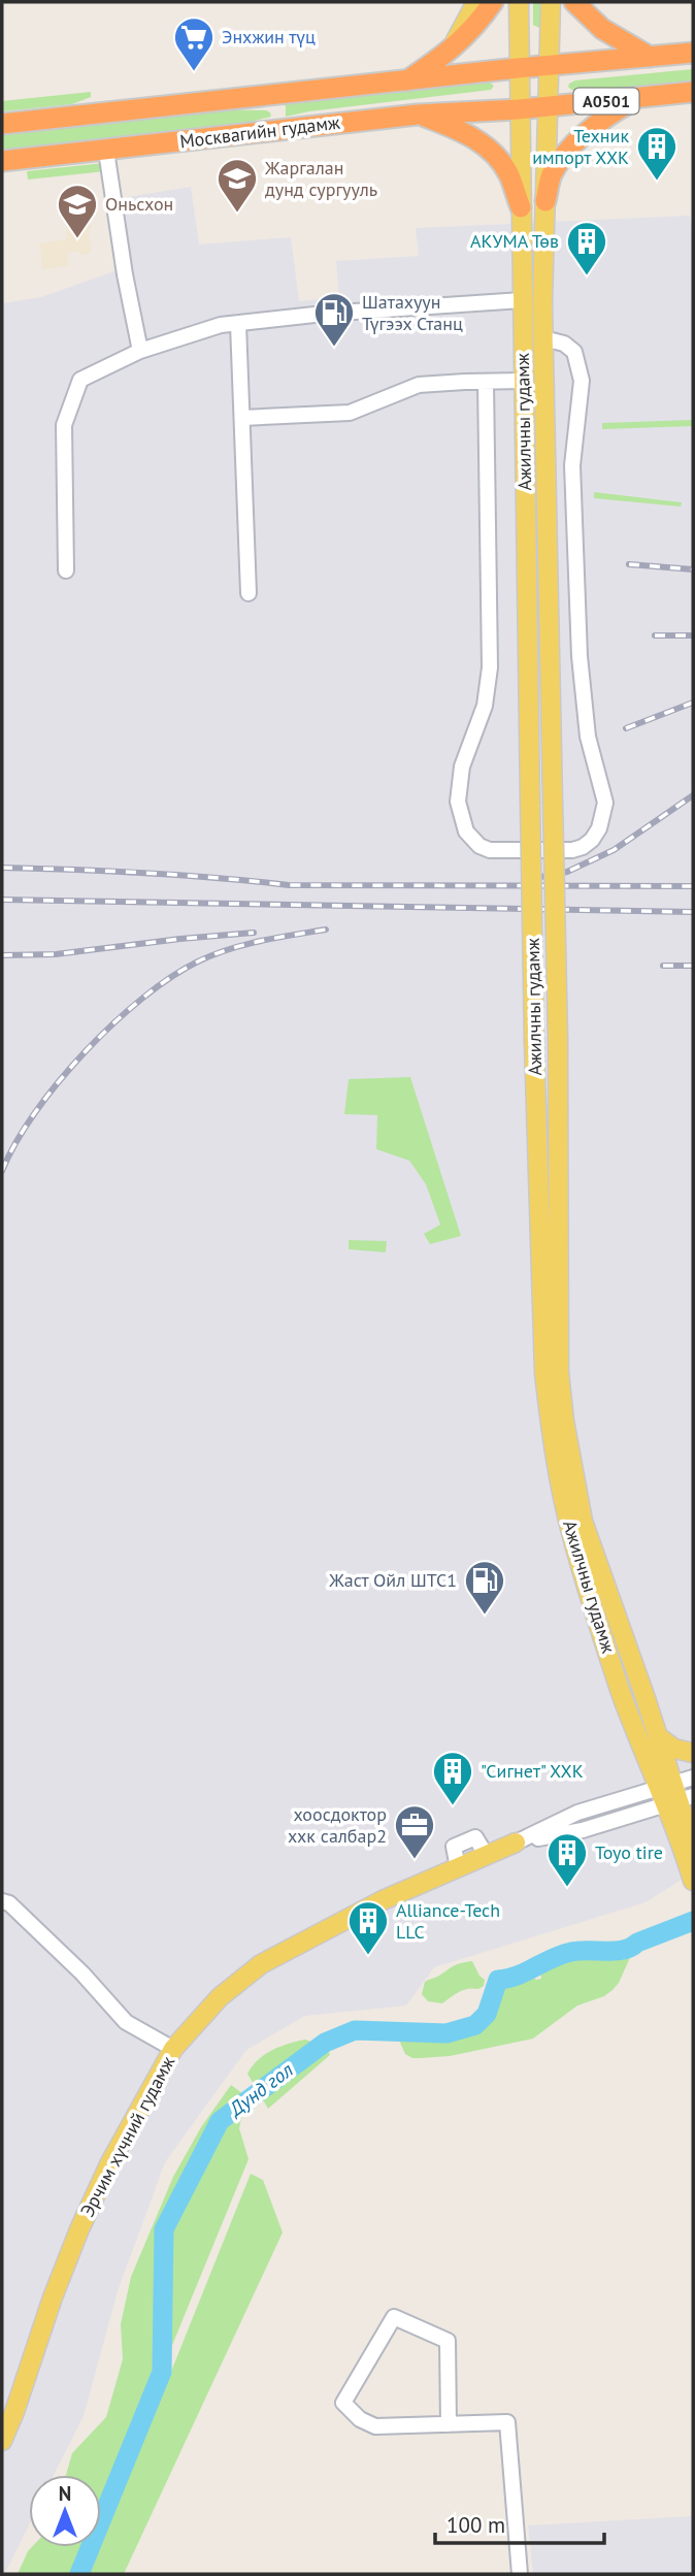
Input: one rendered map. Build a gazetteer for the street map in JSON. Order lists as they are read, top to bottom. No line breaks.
{"streets":{"highway":["A0501","Москвагийн гудамж"],"main road":["Ажилчны гудамж","Эрчим хүчний гудамж"]},"crossings":[["A0501","Москвагийн гудамж"],["A0501","Ажилчны гудамж"],["Москвагийн гудамж","Ажилчны гудамж"],["Ажилчны гудамж","Эрчим хүчний гудамж"]],"water":["Дунд гол"],"places":{"supermarket":["Энхжин түц"],"building":["Техник импорт ХХК","АКУМА Төв","\"Сигнет\" ХХК","Toyo tire","Alliance-Tech LLC"],"school or university":["Жаргалан дунд сургууль","Оньсхон"],"fuel station":["Шатахуун Түгээх Станц","Жаст Ойл ШТС1"],"office":["хоосдоктор ххк салбар2"]},"scale_bar":"100 m","north":"top"}
